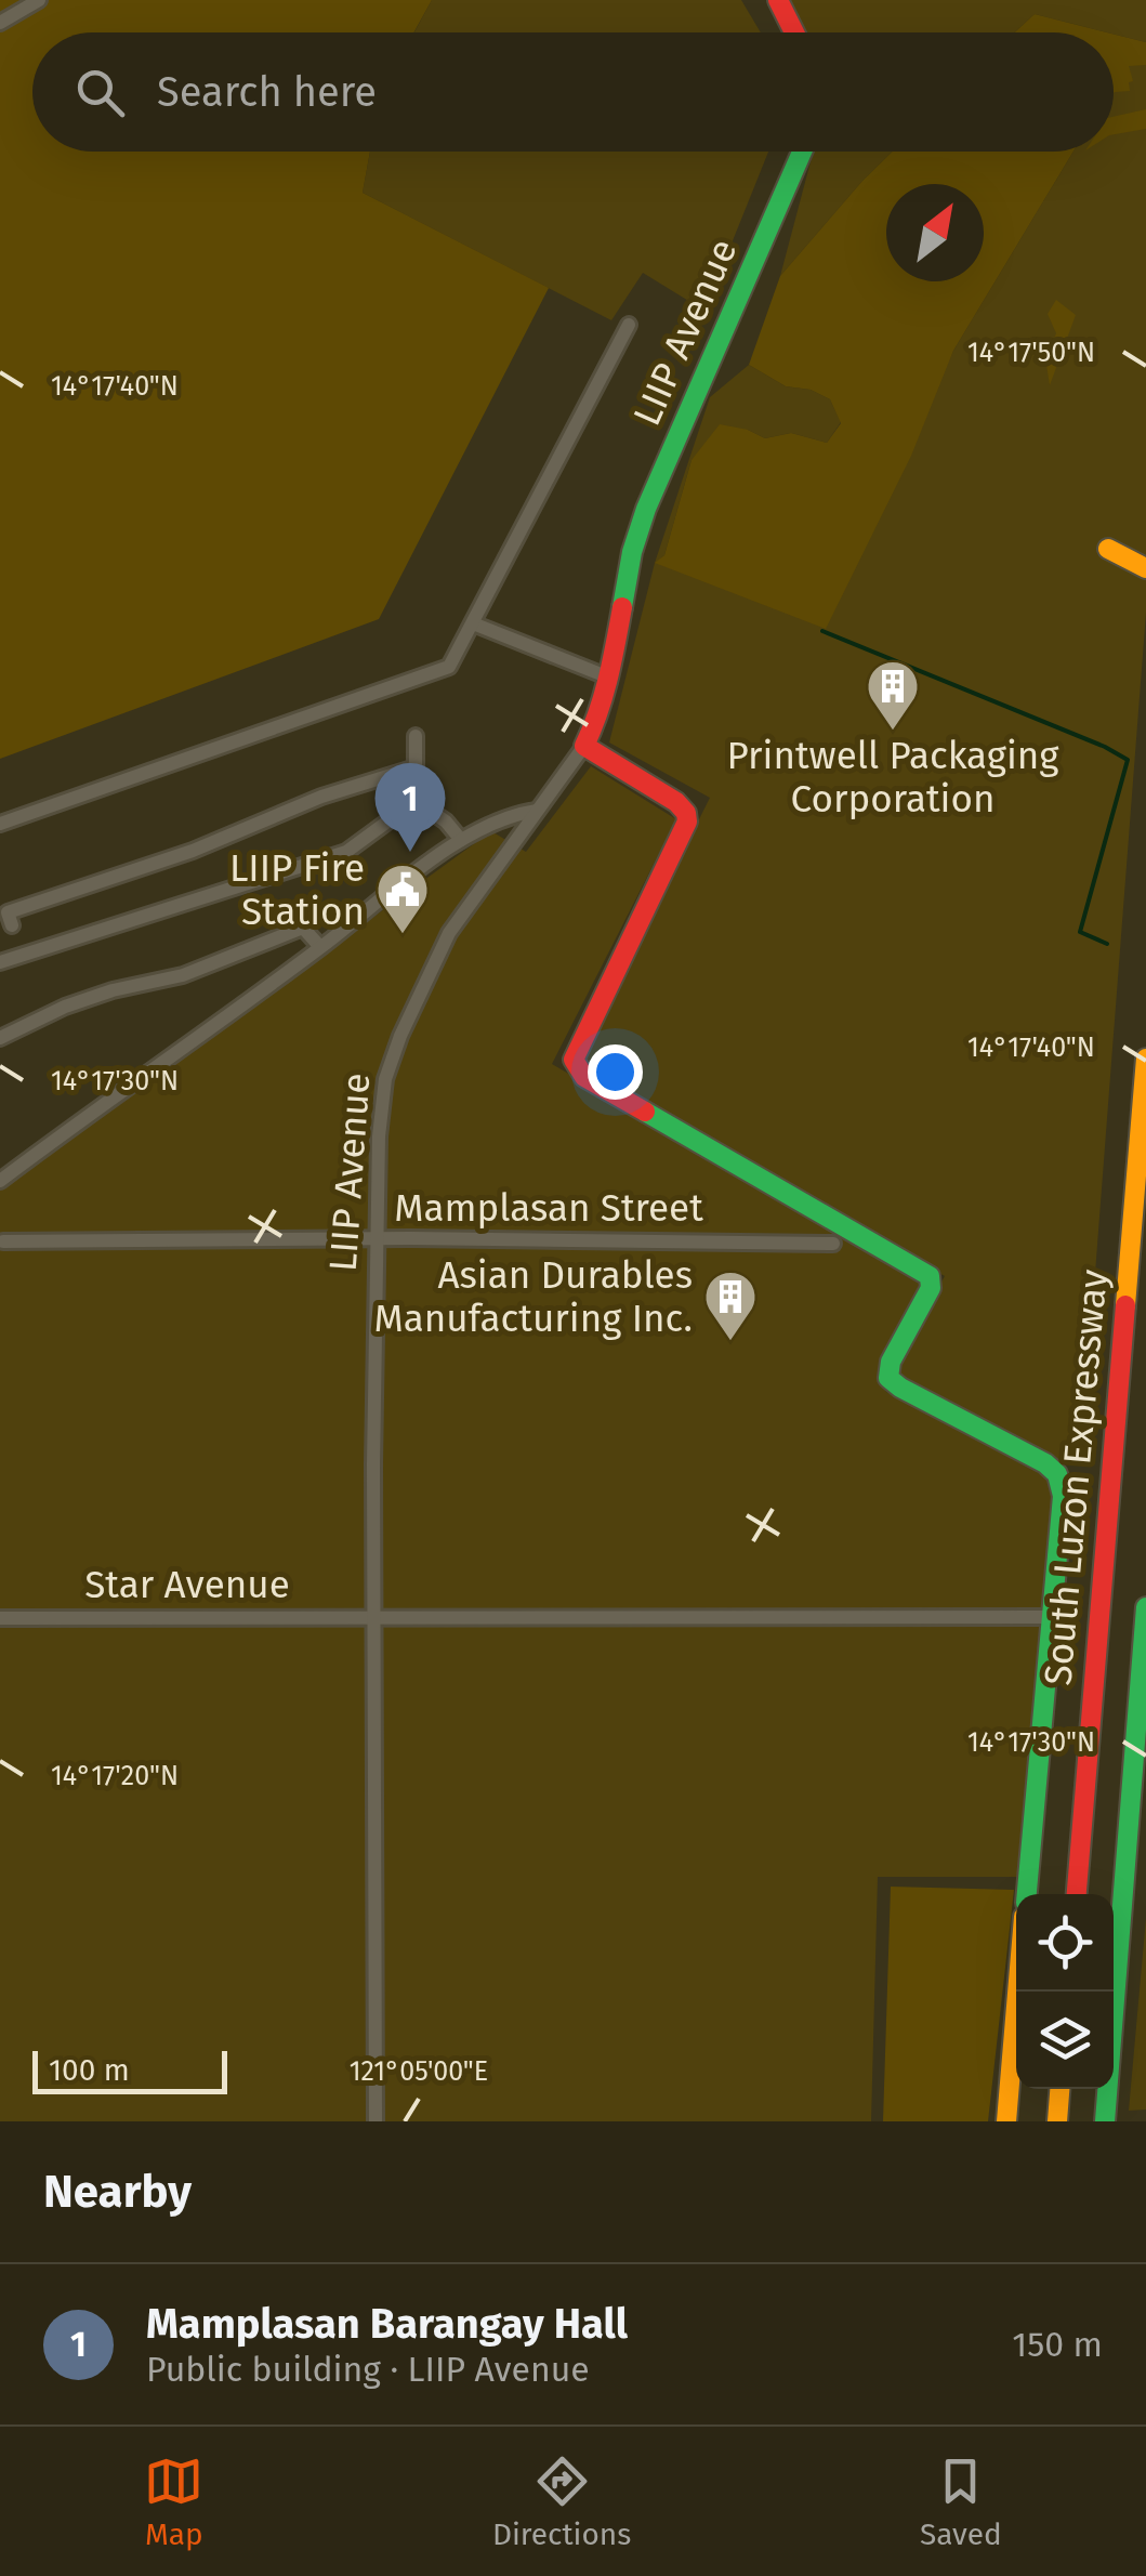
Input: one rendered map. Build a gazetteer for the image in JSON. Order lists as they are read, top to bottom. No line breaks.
{"streets":{"main road":["LIIP Avenue","South Luzon Expressway"],"street":["Mamplasan Street","Star Avenue"]},"crossings":[["LIIP Avenue","Mamplasan Street"],["LIIP Avenue","Star Avenue"]],"places":{"building":["Printwell Packaging Corporation","Asian Durables Manufacturing Inc."],"public building":["LIIP Fire Station"]},"scale_bar":"100 m","north":"top right","page":{"search":"Search here","pins":"1","scale":"100 m","heading":"Nearby","list":[{"mark":"1","name":"Mamplasan Barangay Hall","note":"Public building · LIIP Avenue","value":"150 m"}],"nav":["Map","Directions","Saved"]},"coordinates":["14°17'50\"N","14°17'40\"N","14°17'30\"N","14°17'20\"N","121°05'00\"E"]}
